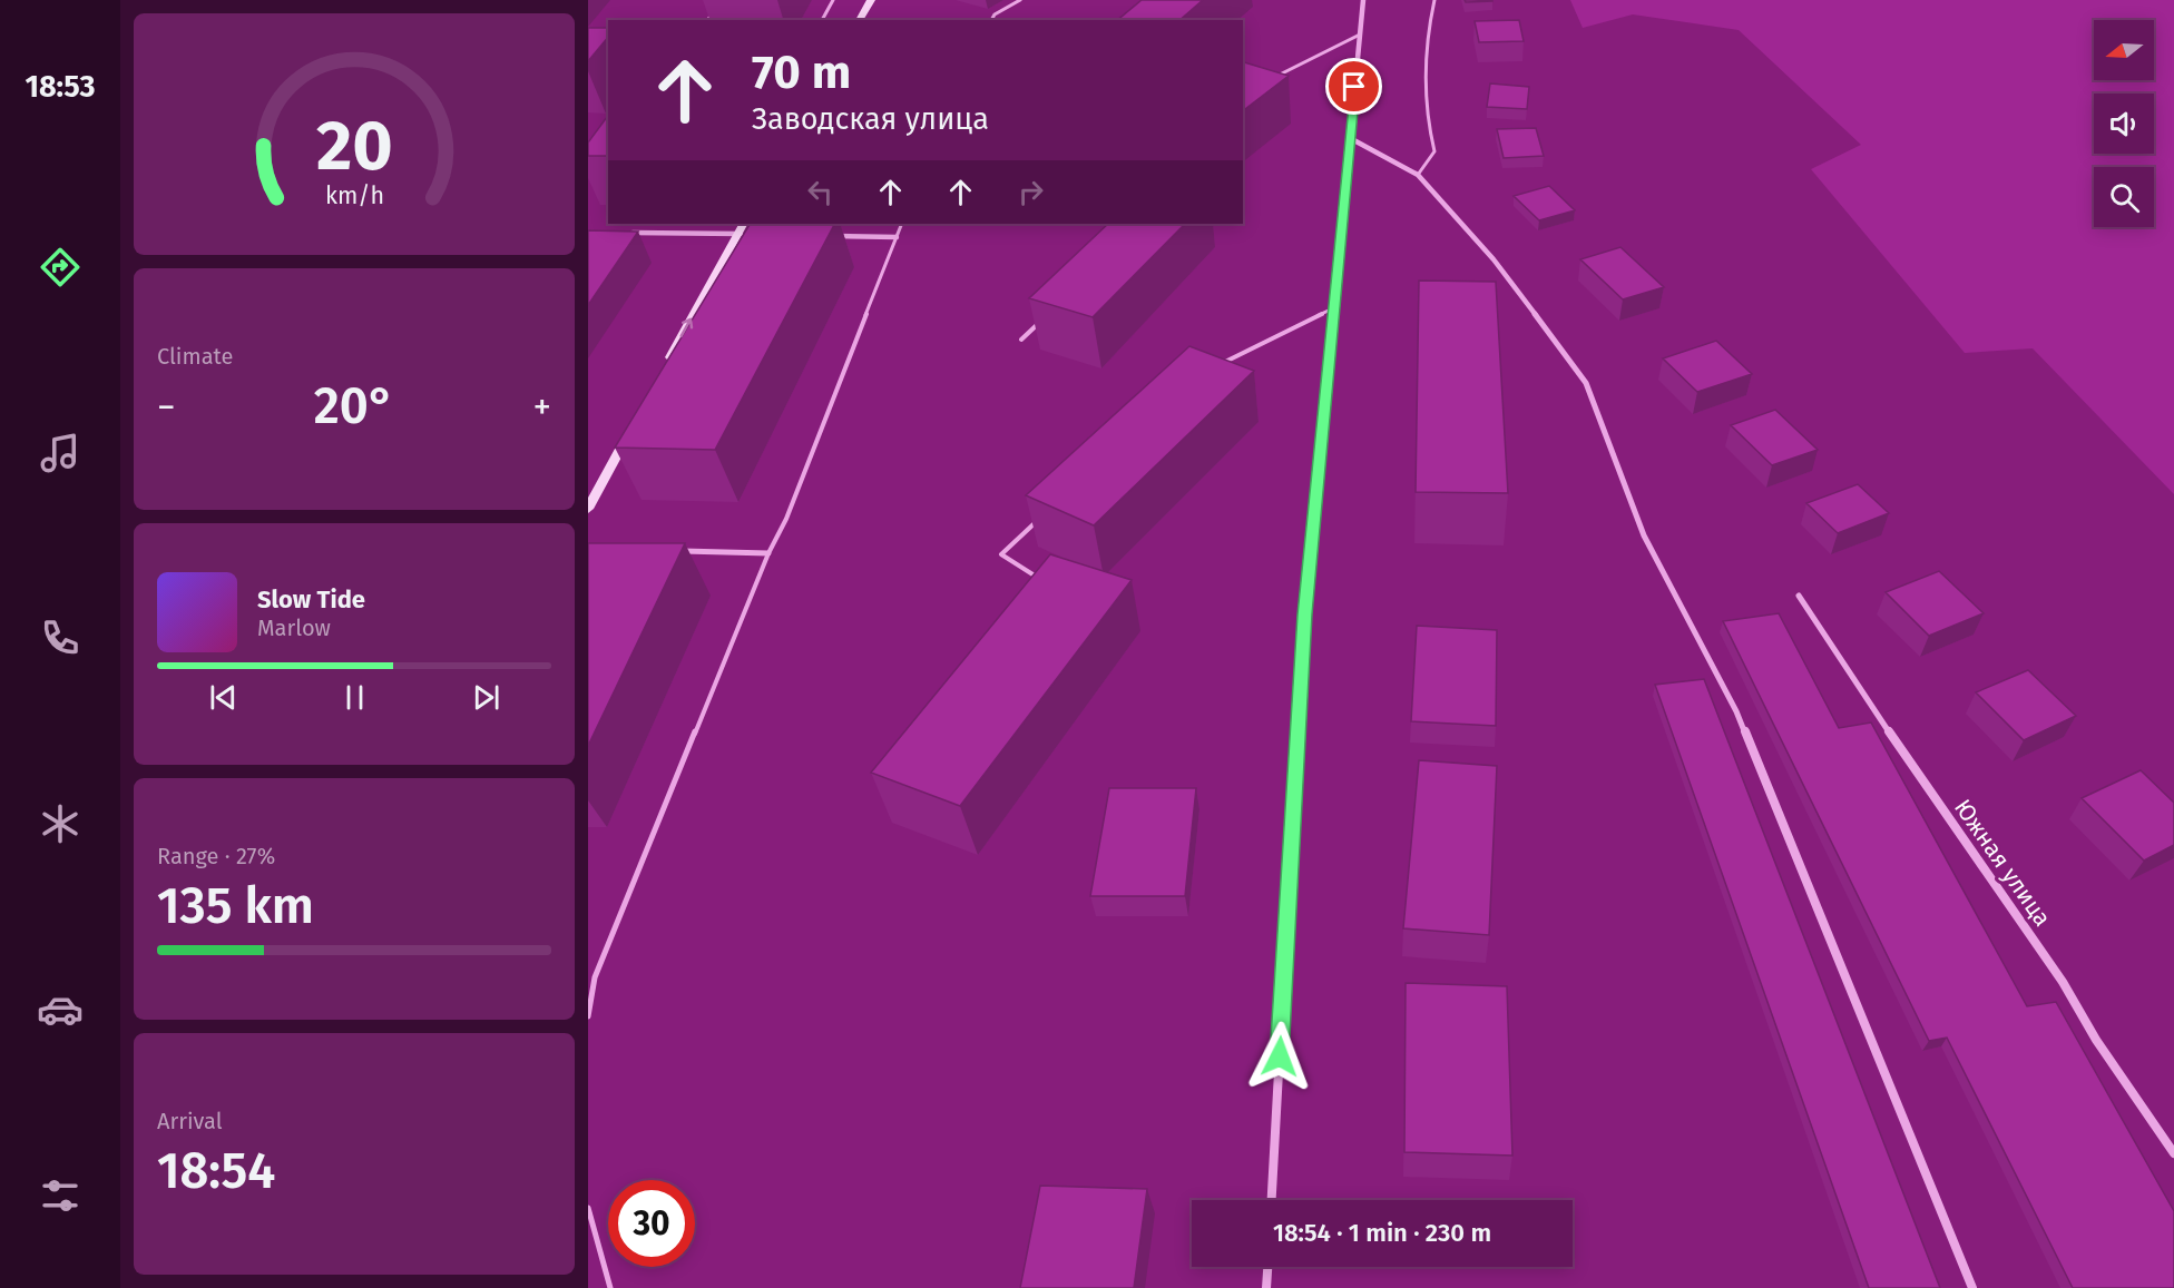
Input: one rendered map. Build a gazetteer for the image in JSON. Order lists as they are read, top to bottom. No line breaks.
{"streets":{"street":["Южная улица"]},"north":"left","page":{"tabs":"18:53","turn":["70 m","Заводская улица"],"tile":["Climate",["Range · 27%","135 km"],["Arrival","18:54"]],"heat":["−","20°","+"],"song":["Slow Tide","Marlow"],"limit":"30","trip":"18:54 · 1 min · 230 m","gauge":["20","km/h"]}}
